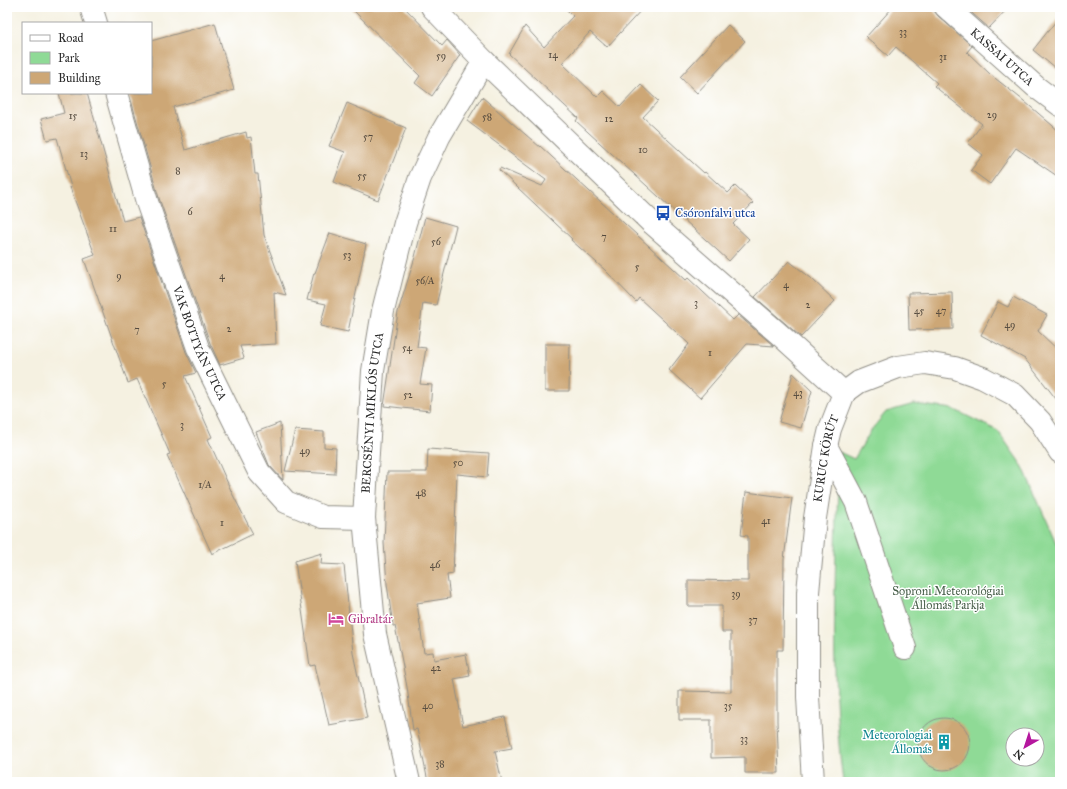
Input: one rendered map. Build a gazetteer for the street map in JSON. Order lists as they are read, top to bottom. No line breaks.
{"streets":{"street":["KASSAI UTCA","VAK BOTTYÁN UTCA","BERCSÉNYI MIKLÓS UTCA","KURUC KÖRÚT"]},"crossings":[["VAK BOTTYÁN UTCA","BERCSÉNYI MIKLÓS UTCA"]],"parks":["Soproni Meteorológiai Állomás Parkja"],"places":{"bus stop":["Csóronfalvi utca"],"hotel":["Gibraltár"],"building":["Meteorologiai Állomás"]},"house_numbers":["33","14","59","31","29","15","58","12","57","10","13","8","55","6","11","7","56","53","5","9","4","56/A","4","3","2","45","47","49","2","7","54","1","5","43","52","3","49","50","1/A","48","41","1","46","39","37","42","40","35","33","38"],"legend":["Road","Park","Building"],"north":"bottom left"}
